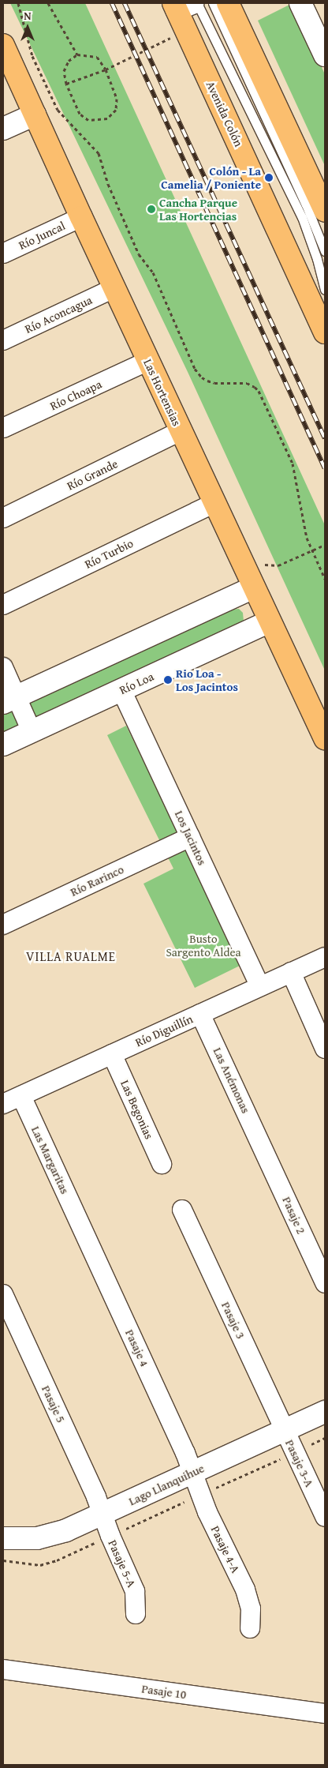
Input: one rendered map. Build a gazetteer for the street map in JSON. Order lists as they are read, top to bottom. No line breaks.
{"streets":{"main road":["Avenida Colón","Las Hortensias"],"street":["Río Juncal","Río Aconcagua","Río Choapa","Río Grande","Río Turbio","Río Loa","Los Jacintos","Río Rarinco","Río Diguillín","Las Anémonas","Las Begonias","Las Margaritas","Pasaje 2","Pasaje 3","Pasaje 4","Pasaje 5","Pasaje 3-A","Lago Llanquihue","Pasaje 4-A","Pasaje 5-A","Pasaje 10"]},"crossings":[["Río Juncal","Las Hortensias"],["Río Aconcagua","Las Hortensias"],["Las Hortensias","Río Choapa"],["Las Hortensias","Río Grande"],["Las Hortensias","Río Turbio"],["Las Hortensias","Río Loa"],["Río Loa","Los Jacintos"],["Los Jacintos","Río Rarinco"],["Los Jacintos","Río Diguillín"],["Río Diguillín","Las Anémonas"],["Río Diguillín","Las Begonias"],["Río Diguillín","Las Margaritas"],["Las Anémonas","Pasaje 2"],["Las Margaritas","Pasaje 4"],["Pasaje 3","Pasaje 3-A"],["Pasaje 3","Lago Llanquihue"],["Pasaje 4","Lago Llanquihue"],["Pasaje 4","Pasaje 4-A"],["Pasaje 5","Lago Llanquihue"],["Pasaje 5","Pasaje 5-A"],["Pasaje 3-A","Lago Llanquihue"],["Lago Llanquihue","Pasaje 4-A"],["Lago Llanquihue","Pasaje 5-A"]],"districts":["VILLA RUALME"],"parks":["Busto Sargento Aldea"],"places":["Colón - La Camelia / Poniente","Cancha Parque Las Hortencias","Rio Loa - Los Jacintos"],"north":"top"}
